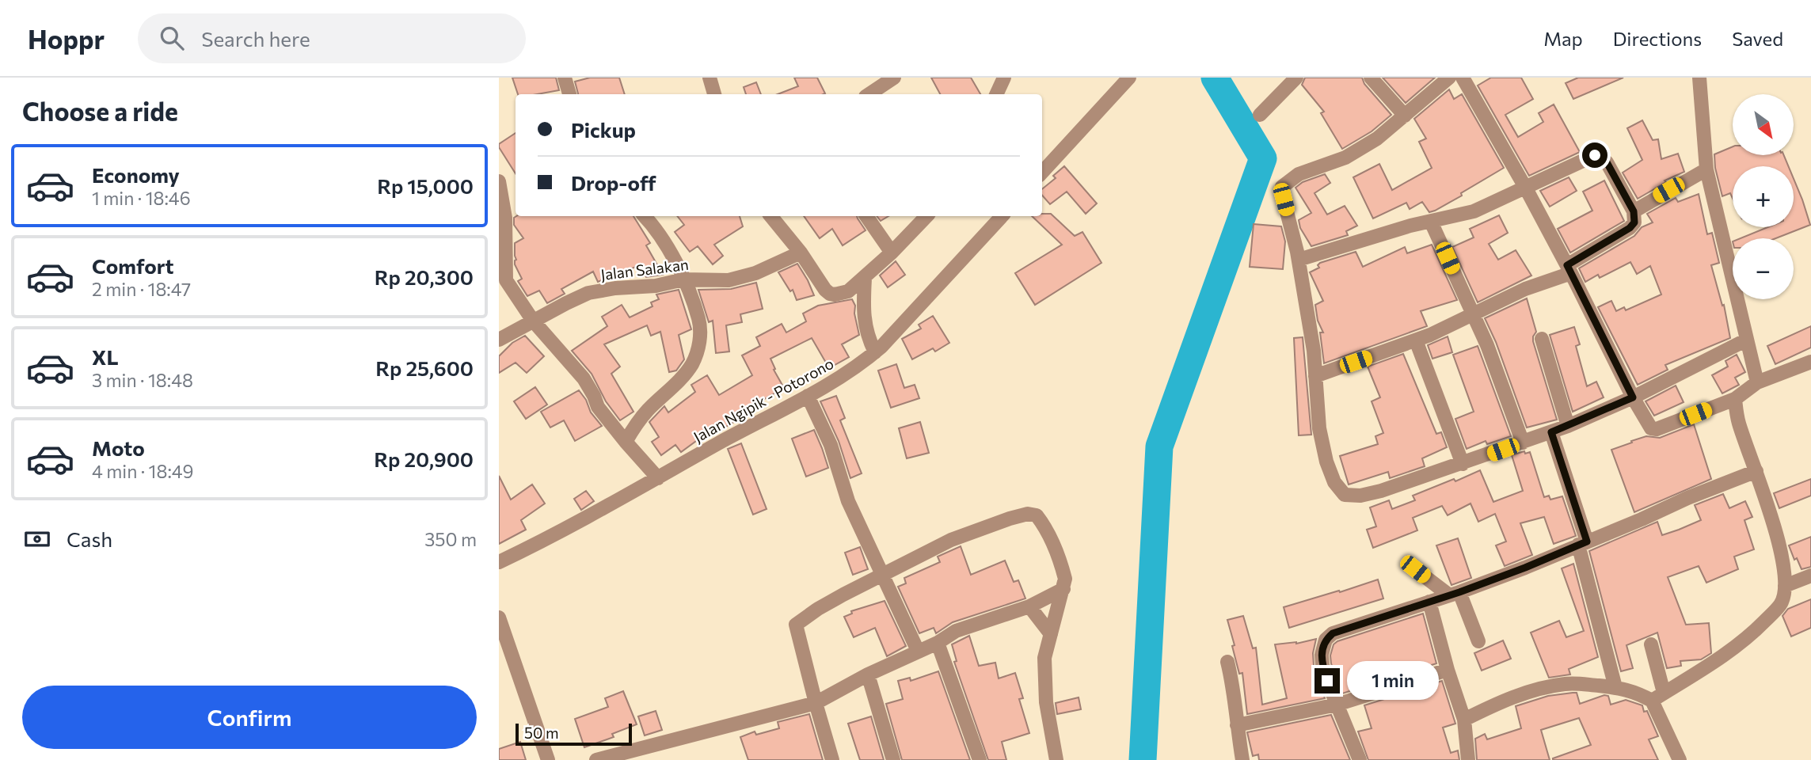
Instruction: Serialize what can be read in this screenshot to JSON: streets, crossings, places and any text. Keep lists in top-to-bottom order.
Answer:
{
  "streets": {
    "street": ["Jalan Salakan", "Jalan Ngipik - Potorono"]
  },
  "scale_bar": "50 m",
  "north": "bottom right",
  "page": {
    "header": "Hoppr",
    "search": "Search here",
    "nav": ["Map", "Directions", "Saved"],
    "heading": "Choose a ride",
    "map_buttons": ["+", "−"],
    "banner": ["Pickup", "Drop-off"],
    "list": [
      {
        "name": "Economy",
        "note": "1 min · 18:46",
        "value": "Rp 15,000"
      },
      {
        "name": "Comfort",
        "note": "2 min · 18:47",
        "value": "Rp 20,300"
      },
      {
        "name": "XL",
        "note": "3 min · 18:48",
        "value": "Rp 25,600"
      },
      {
        "name": "Moto",
        "note": "4 min · 18:49",
        "value": "Rp 20,900"
      }
    ],
    "pay": ["Cash", "350 m"],
    "bubble": "1 min",
    "buttons": "Confirm",
    "scale": "50 m"
  }
}
